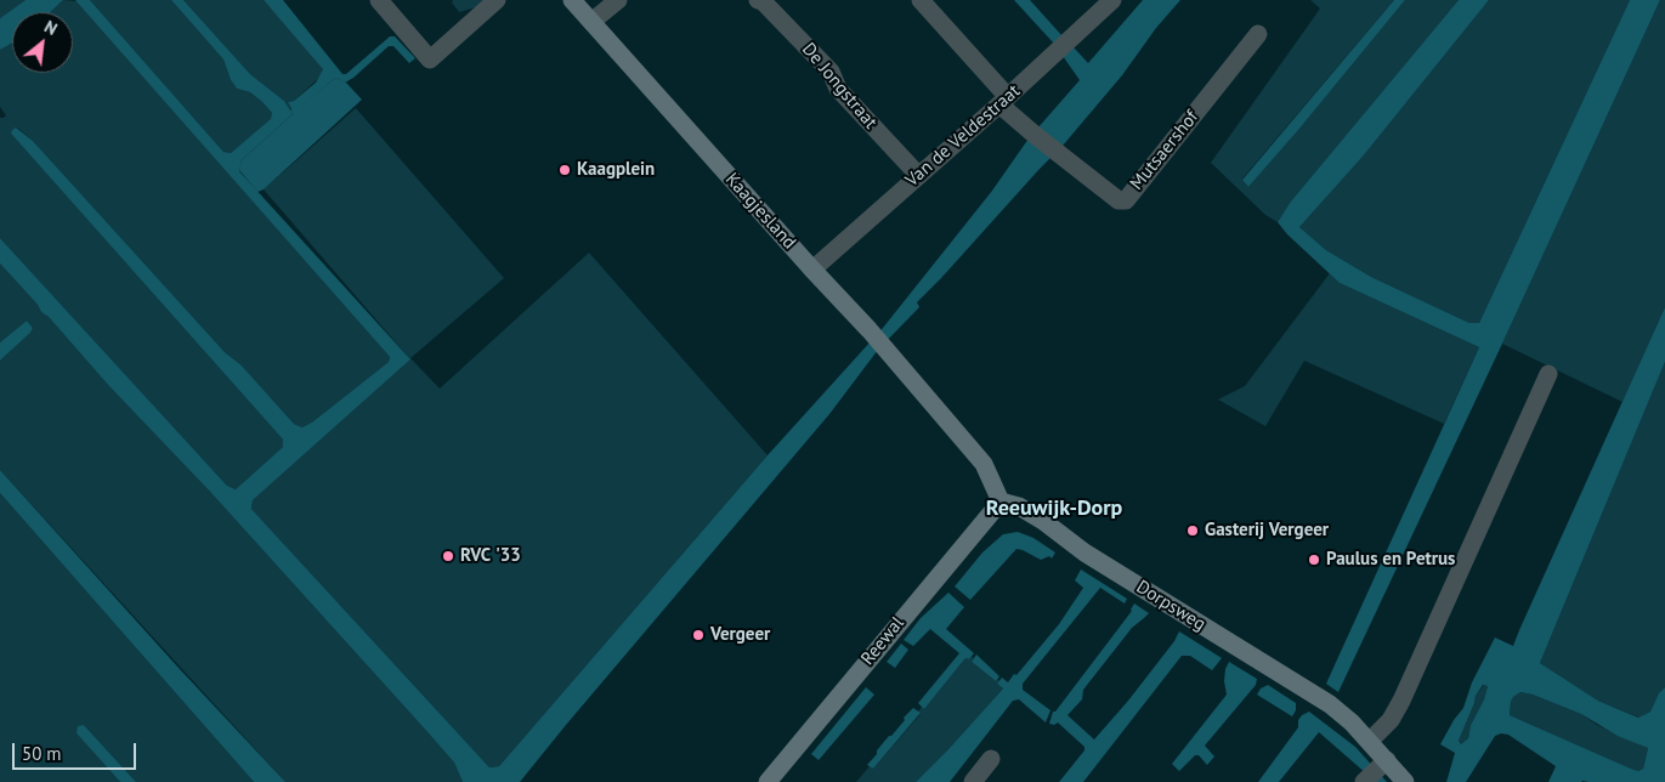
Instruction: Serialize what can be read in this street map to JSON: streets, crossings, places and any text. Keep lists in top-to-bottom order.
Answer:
{
  "streets": {
    "street": [
      "De Jongstraat",
      "Van de Veldestraat",
      "Mutsaershof",
      "Kaagjesland",
      "Dorpsweg",
      "Reewal"
    ]
  },
  "crossings": [
    ["De Jongstraat", "Van de Veldestraat"],
    ["Van de Veldestraat", "Mutsaershof"],
    ["Van de Veldestraat", "Kaagjesland"],
    ["Kaagjesland", "Dorpsweg"],
    ["Kaagjesland", "Reewal"],
    ["Dorpsweg", "Reewal"]
  ],
  "districts": ["Reeuwijk-Dorp"],
  "places": [
    "Kaagplein",
    "Gasterij Vergeer",
    "RVC '33",
    "Paulus en Petrus",
    "Vergeer"
  ],
  "scale_bar": "50 m",
  "north": "top right"
}
